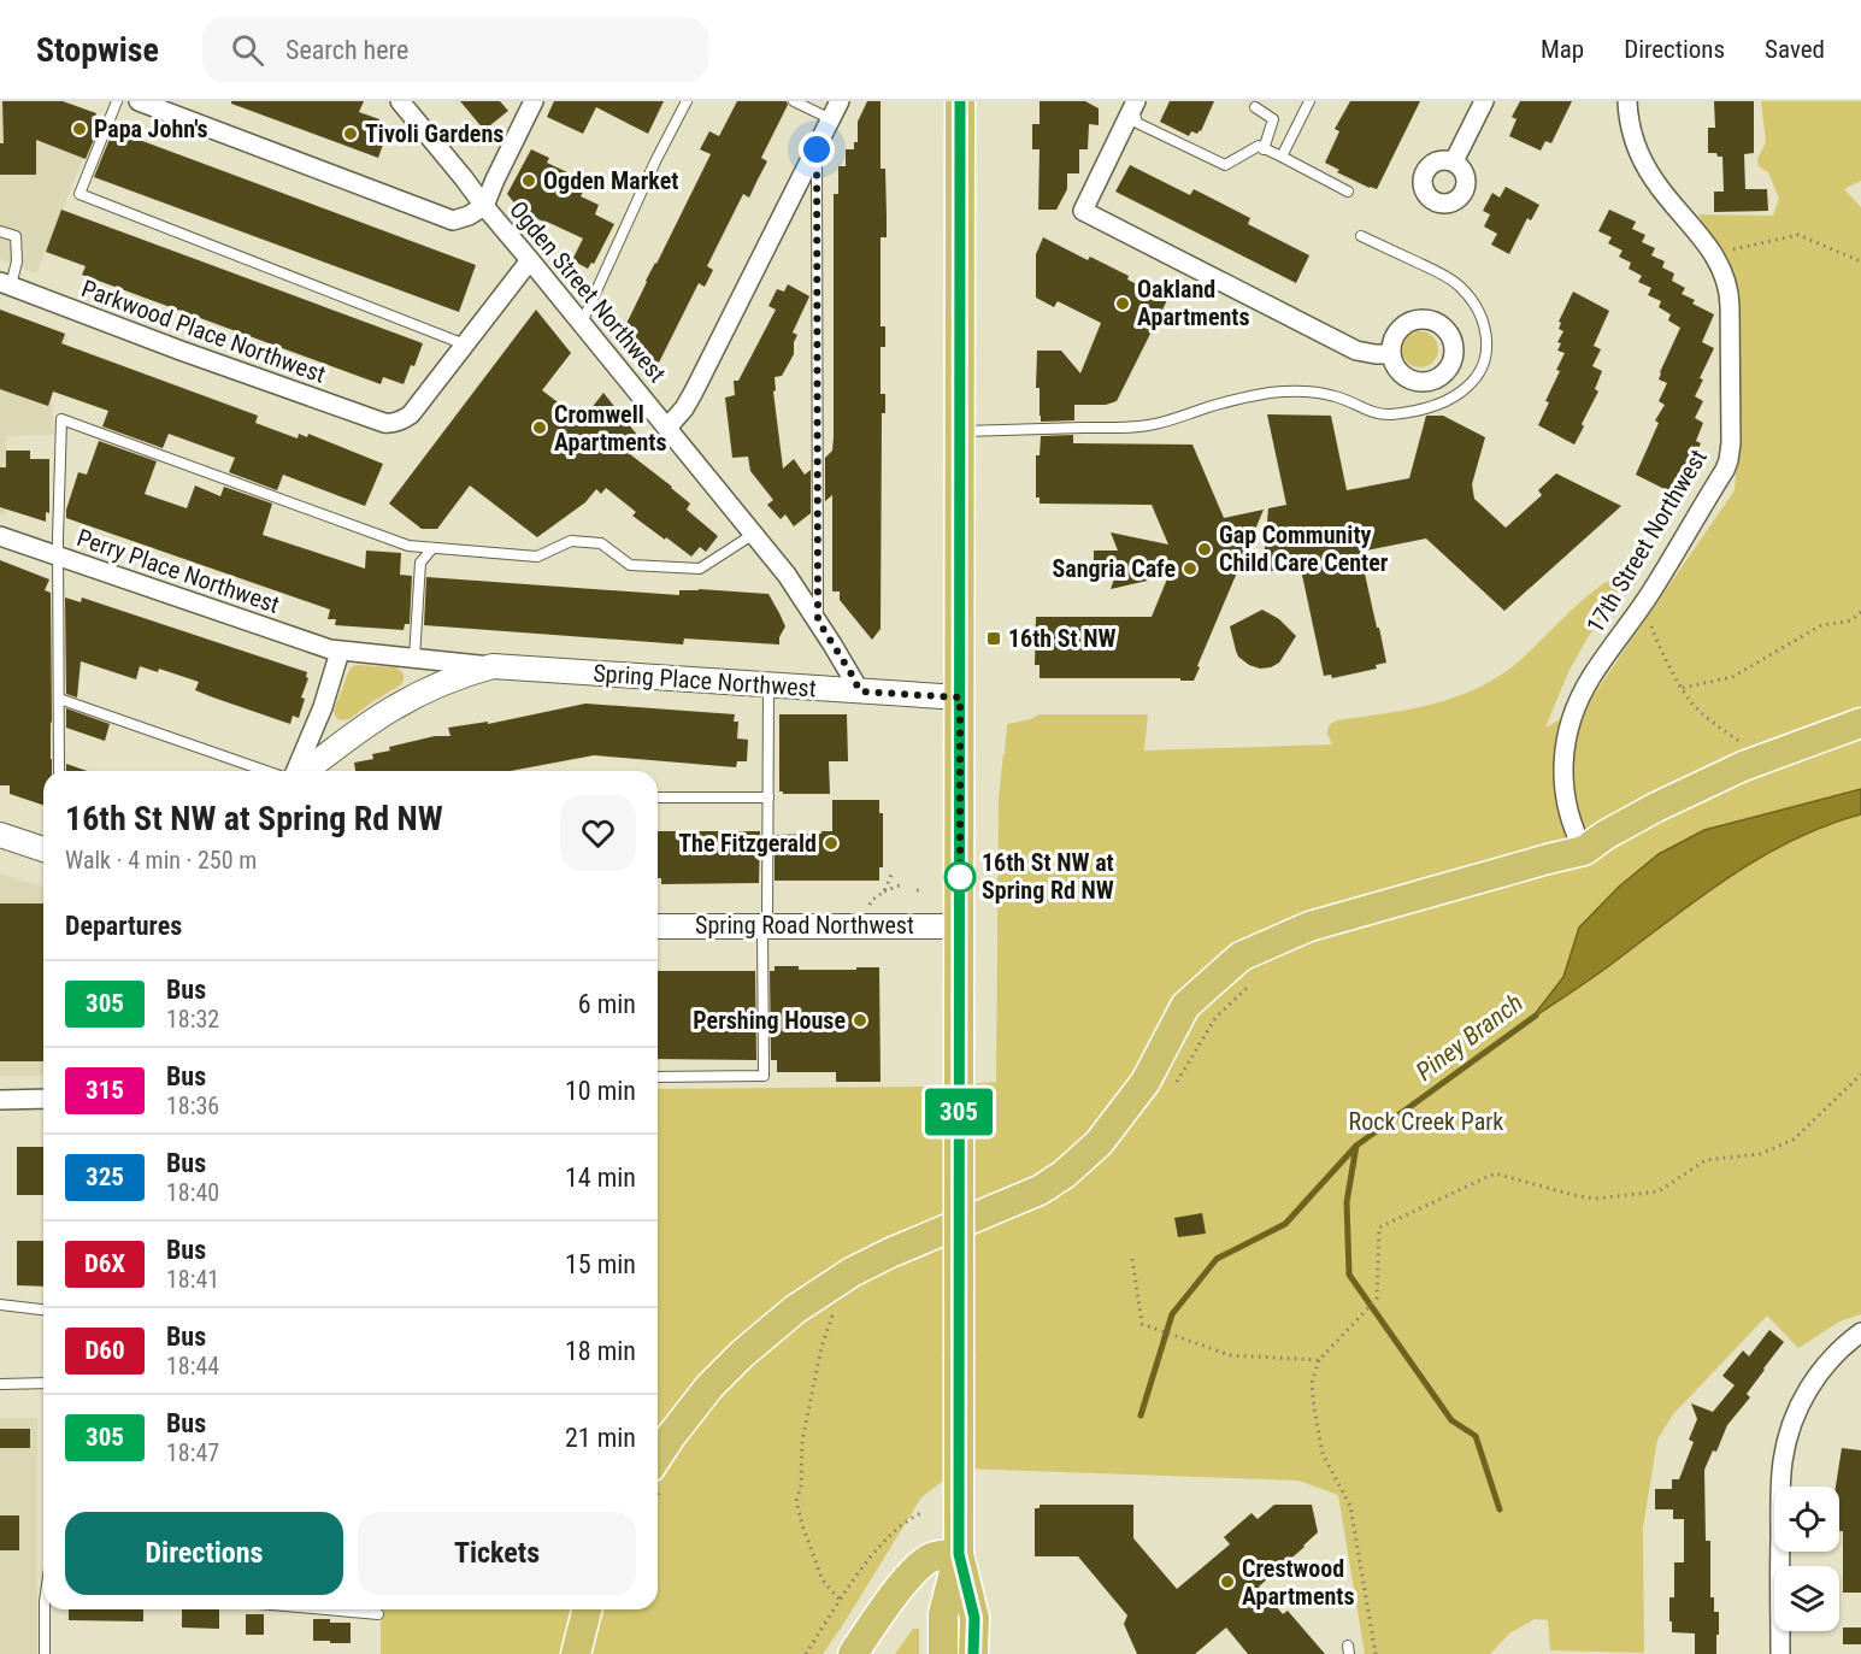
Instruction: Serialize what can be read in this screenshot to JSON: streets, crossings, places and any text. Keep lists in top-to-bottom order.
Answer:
{
  "streets": {
    "street": [
      "Ogden Street Northwest",
      "Parkwood Place Northwest",
      "17th Street Northwest",
      "Perry Place Northwest",
      "Spring Place Northwest",
      "Spring Road Northwest"
    ]
  },
  "crossings": [
    ["Ogden Street Northwest", "Spring Place Northwest"],
    ["Perry Place Northwest", "Spring Place Northwest"]
  ],
  "water": ["Piney Branch"],
  "parks": ["Rock Creek Park"],
  "places": {
    "other": [
      "Papa John's",
      "Tivoli Gardens",
      "Ogden Market",
      "Oakland Apartments",
      "Cromwell Apartments",
      "Gap Community Child Care Center",
      "Sangria Cafe",
      "The Fitzgerald",
      "16th St NW at Spring Rd NW",
      "Pershing House",
      "Crestwood Apartments"
    ],
    "transit": ["16th St NW"]
  },
  "lines": ["bus line 305"],
  "page": {
    "header": "Stopwise",
    "search": "Search here",
    "nav": ["Map", "Directions", "Saved"],
    "on_map": "305",
    "heading": [
      ["16th St NW at Spring Rd NW", "Walk · 4 min · 250 m"],
      "Departures"
    ],
    "list": [
      {
        "mark": "305",
        "name": "Bus",
        "note": "18:32",
        "value": "6 min"
      },
      {
        "mark": "315",
        "name": "Bus",
        "note": "18:36",
        "value": "10 min"
      },
      {
        "mark": "325",
        "name": "Bus",
        "note": "18:40",
        "value": "14 min"
      },
      {
        "mark": "D6X",
        "name": "Bus",
        "note": "18:41",
        "value": "15 min"
      },
      {
        "mark": "D60",
        "name": "Bus",
        "note": "18:44",
        "value": "18 min"
      },
      {
        "mark": "305",
        "name": "Bus",
        "note": "18:47",
        "value": "21 min"
      }
    ],
    "buttons": ["Directions", "Tickets"]
  }
}
